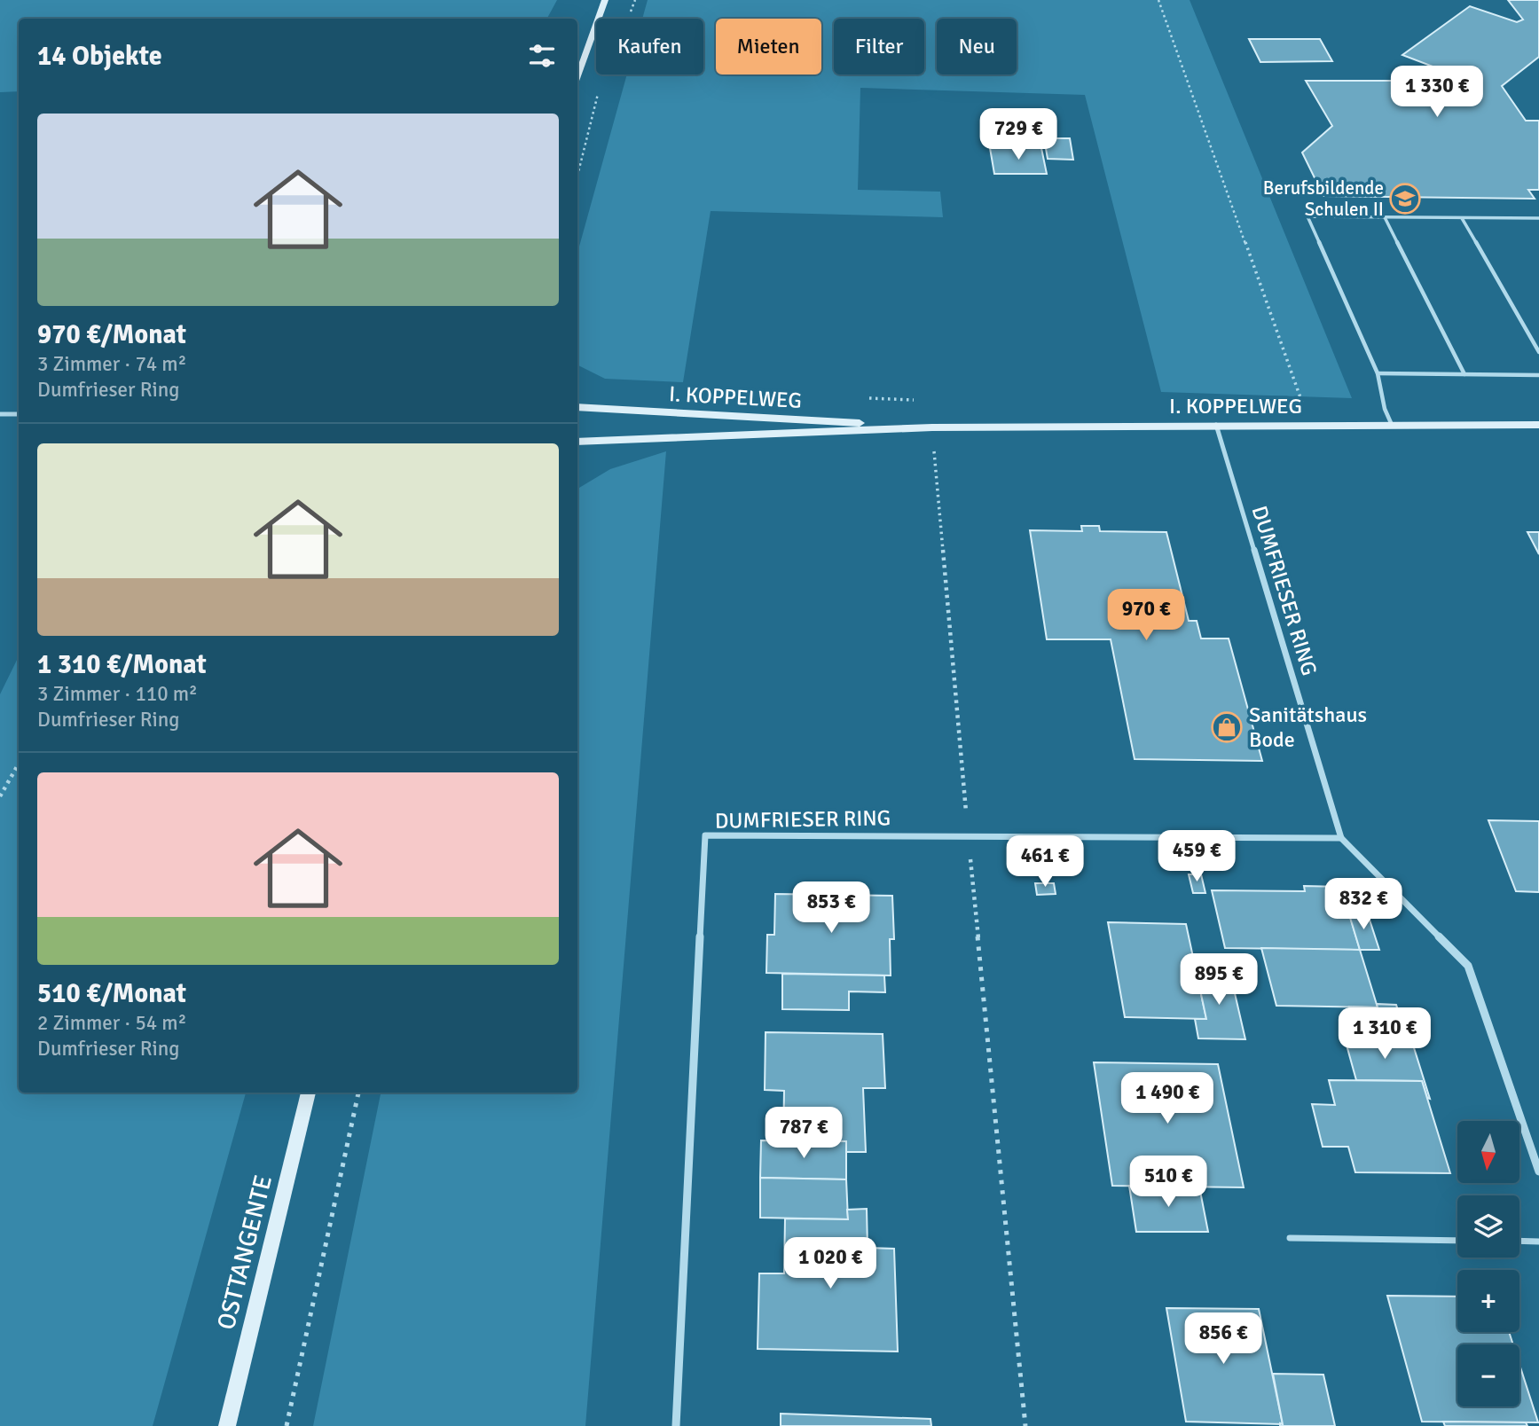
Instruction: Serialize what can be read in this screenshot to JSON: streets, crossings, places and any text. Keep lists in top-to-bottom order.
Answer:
{
  "streets": {
    "street": ["I. KOPPELWEG", "DUMFRIESER RING", "OSTTANGENTE"]
  },
  "crossings": [
    ["I. KOPPELWEG", "DUMFRIESER RING"]
  ],
  "places": {
    "school or university": ["Berufsbildende Schulen II"],
    "shop": ["Sanitätshaus Bode"]
  },
  "north": "bottom",
  "page": {
    "chip": [
      "Kaufen",
      "Mieten",
      "Filter",
      "Neu"
    ],
    "heading": "14 Objekte",
    "price": [
      "1 330 €",
      "729 €",
      "970 €",
      "459 €",
      "461 €",
      "832 €",
      "853 €",
      "895 €",
      "1 310 €",
      "1 490 €",
      "787 €",
      "510 €",
      "1 020 €",
      "856 €"
    ],
    "list": [
      {
        "name": "970 €/Monat",
        "note": "3 Zimmer · 74 m² · Dumfrieser Ring"
      },
      {
        "name": "1 310 €/Monat",
        "note": "3 Zimmer · 110 m² · Dumfrieser Ring"
      },
      {
        "name": "510 €/Monat",
        "note": "2 Zimmer · 54 m² · Dumfrieser Ring"
      }
    ],
    "map_buttons": ["+", "−"]
  }
}
